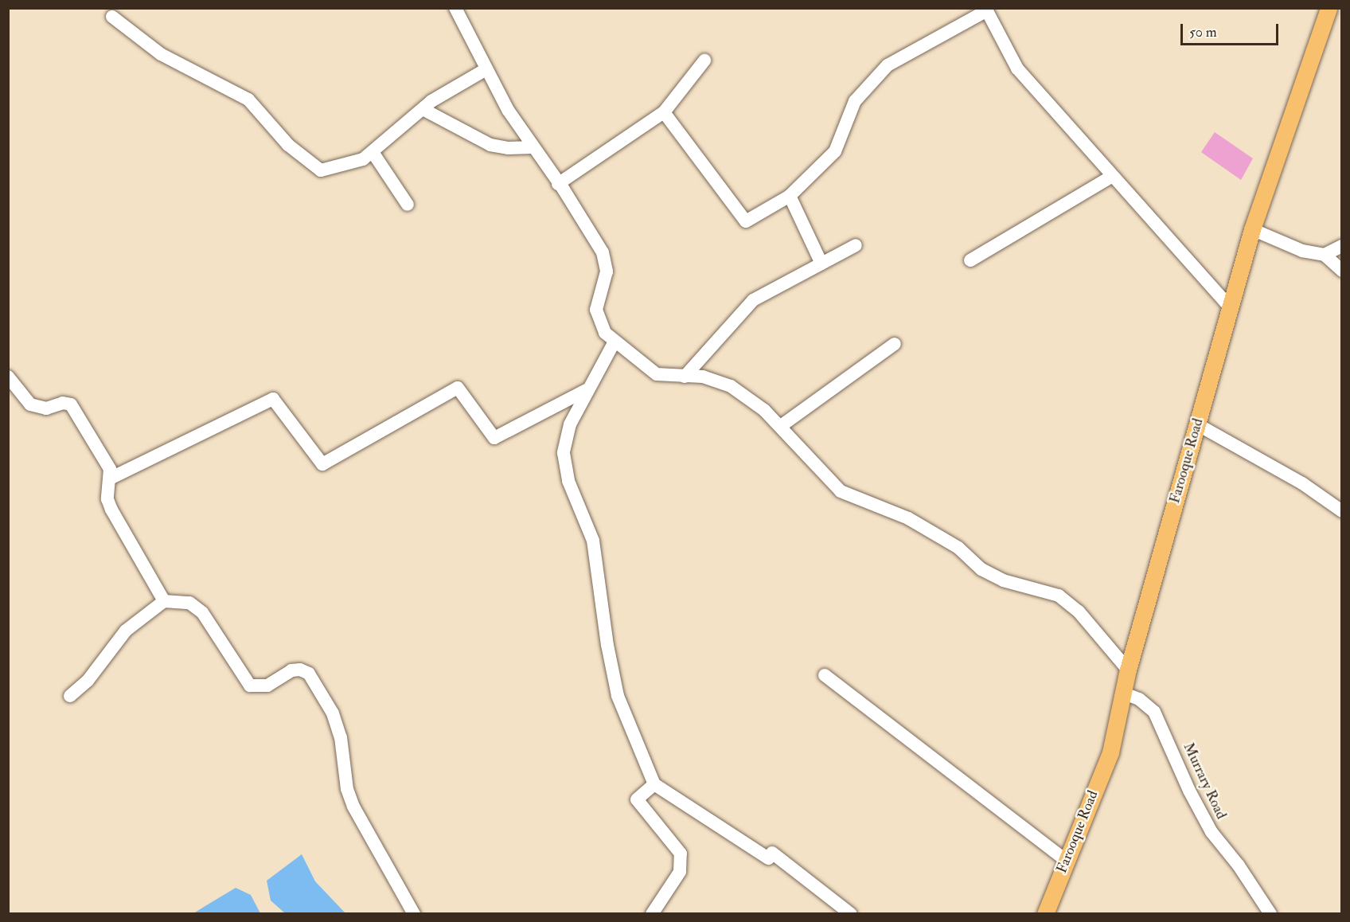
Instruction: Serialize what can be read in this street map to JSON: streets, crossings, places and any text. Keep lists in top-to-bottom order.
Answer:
{
  "streets": {
    "main road": ["Farooque Road"],
    "street": ["Murrary Road"]
  },
  "crossings": [
    ["Farooque Road", "Murrary Road"]
  ],
  "scale_bar": "50 m"
}
